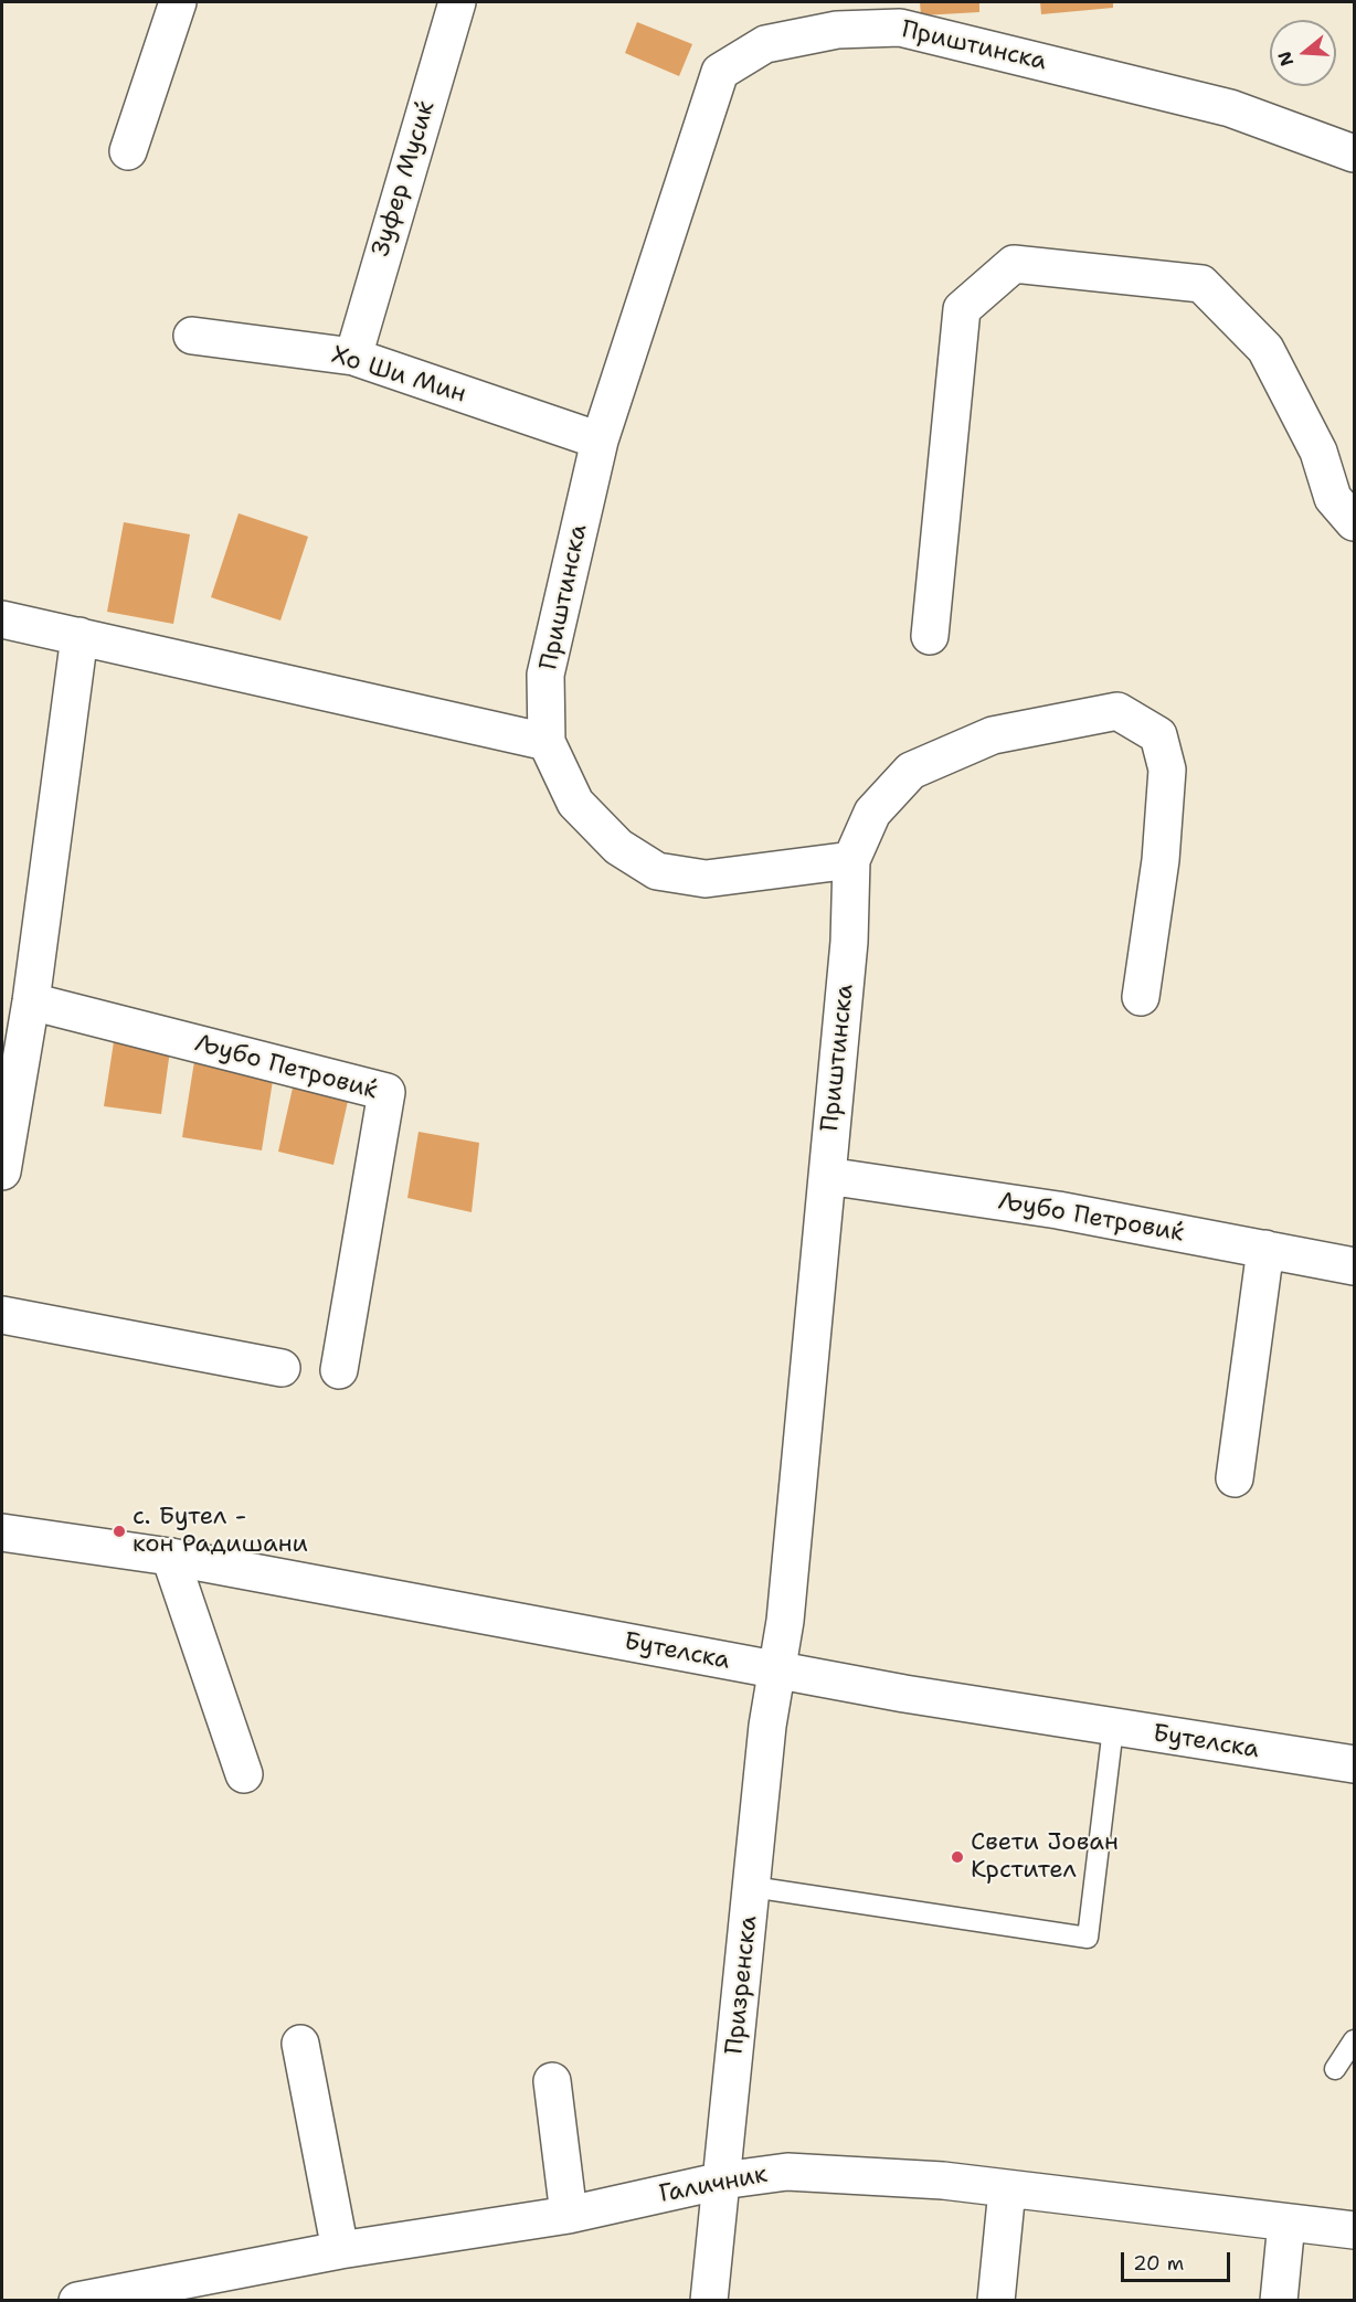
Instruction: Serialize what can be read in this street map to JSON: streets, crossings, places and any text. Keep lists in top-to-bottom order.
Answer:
{
  "streets": {
    "street": [
      "Приштинска",
      "Зуфер Мусиќ",
      "Хо Ши Мин",
      "Љубо Петровиќ",
      "Бутелска",
      "Призренска",
      "Галичник"
    ]
  },
  "crossings": [
    ["Приштинска", "Хо Ши Мин"],
    ["Приштинска", "Љубо Петровиќ"],
    ["Приштинска", "Бутелска"],
    ["Приштинска", "Призренска"],
    ["Зуфер Мусиќ", "Хо Ши Мин"],
    ["Бутелска", "Призренска"],
    ["Призренска", "Галичник"]
  ],
  "places": ["с. Бутел - кон Радишани", "Свети Јован Крстител"],
  "scale_bar": "20 m",
  "north": "left"
}
